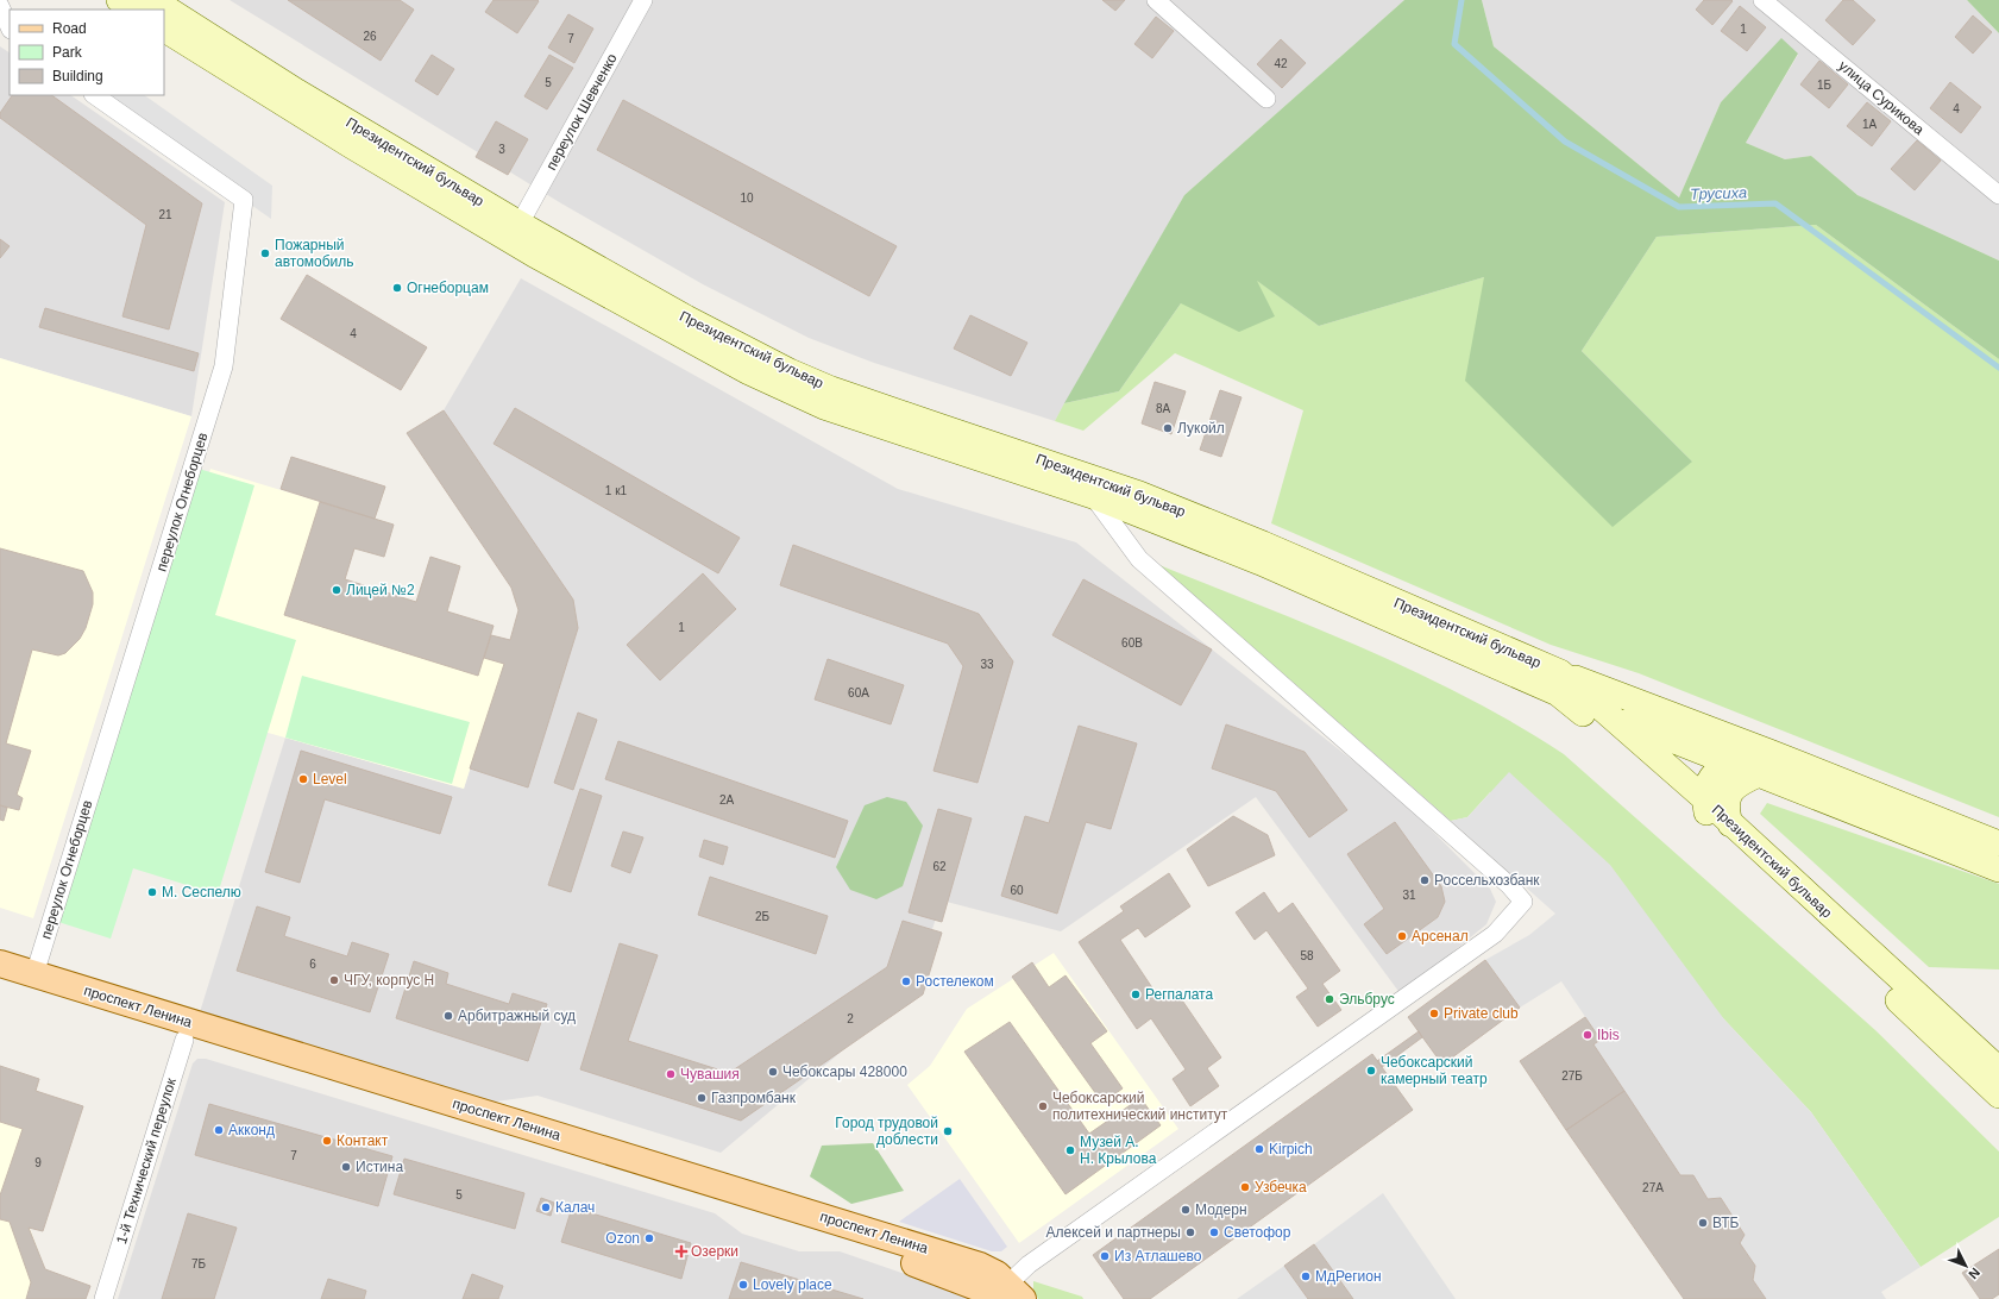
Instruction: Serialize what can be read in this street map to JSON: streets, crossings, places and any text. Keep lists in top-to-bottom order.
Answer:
{
  "streets": {
    "main road": ["Президентский бульвар", "проспект Ленина"],
    "street": [
      "улица Сурикова",
      "переулок Шевченко",
      "переулок Огнеборцев",
      "1-й Технический переулок"
    ]
  },
  "crossings": [
    ["переулок Шевченко", "Президентский бульвар"],
    ["переулок Огнеборцев", "проспект Ленина"],
    ["проспект Ленина", "1-й Технический переулок"]
  ],
  "water": ["Трусиха"],
  "places": {
    "other": [
      "Пожарный автомобиль",
      "Огнеборцам",
      "Лукойл",
      "Лицей №2",
      "Level",
      "Россельхозбанк",
      "М. Сеспелю",
      "Арсенал",
      "ЧГУ, корпус Н",
      "Ростелеком",
      "Регпалата",
      "Эльбрус",
      "Private club",
      "Арбитражный суд",
      "Ibis",
      "Чебоксарский камерный театр",
      "Чебоксары 428000",
      "Чувашия",
      "Газпромбанк",
      "Чебоксарский политехнический институт",
      "Акконд",
      "Город трудовой доблести",
      "Контакт",
      "Kirpich",
      "Музей А. Н. Крылова",
      "Истина",
      "Узбечка",
      "Калач",
      "Модерн",
      "ВТБ",
      "Алексей и партнеры",
      "Светофор",
      "Ozon",
      "Из Атлашево",
      "МдРегион",
      "Lovely place"
    ],
    "health": ["Озерки"]
  },
  "house_numbers": [
    "1",
    "26",
    "7",
    "42",
    "5",
    "1Б",
    "4",
    "1А",
    "3",
    "10",
    "21",
    "4",
    "8А",
    "1 к1",
    "1",
    "60В",
    "33",
    "60А",
    "2А",
    "62",
    "60",
    "31",
    "2Б",
    "58",
    "6",
    "2",
    "27Б",
    "7",
    "9",
    "27А",
    "5",
    "7Б"
  ],
  "legend": ["Road", "Park", "Building"],
  "north": "bottom right"
}
